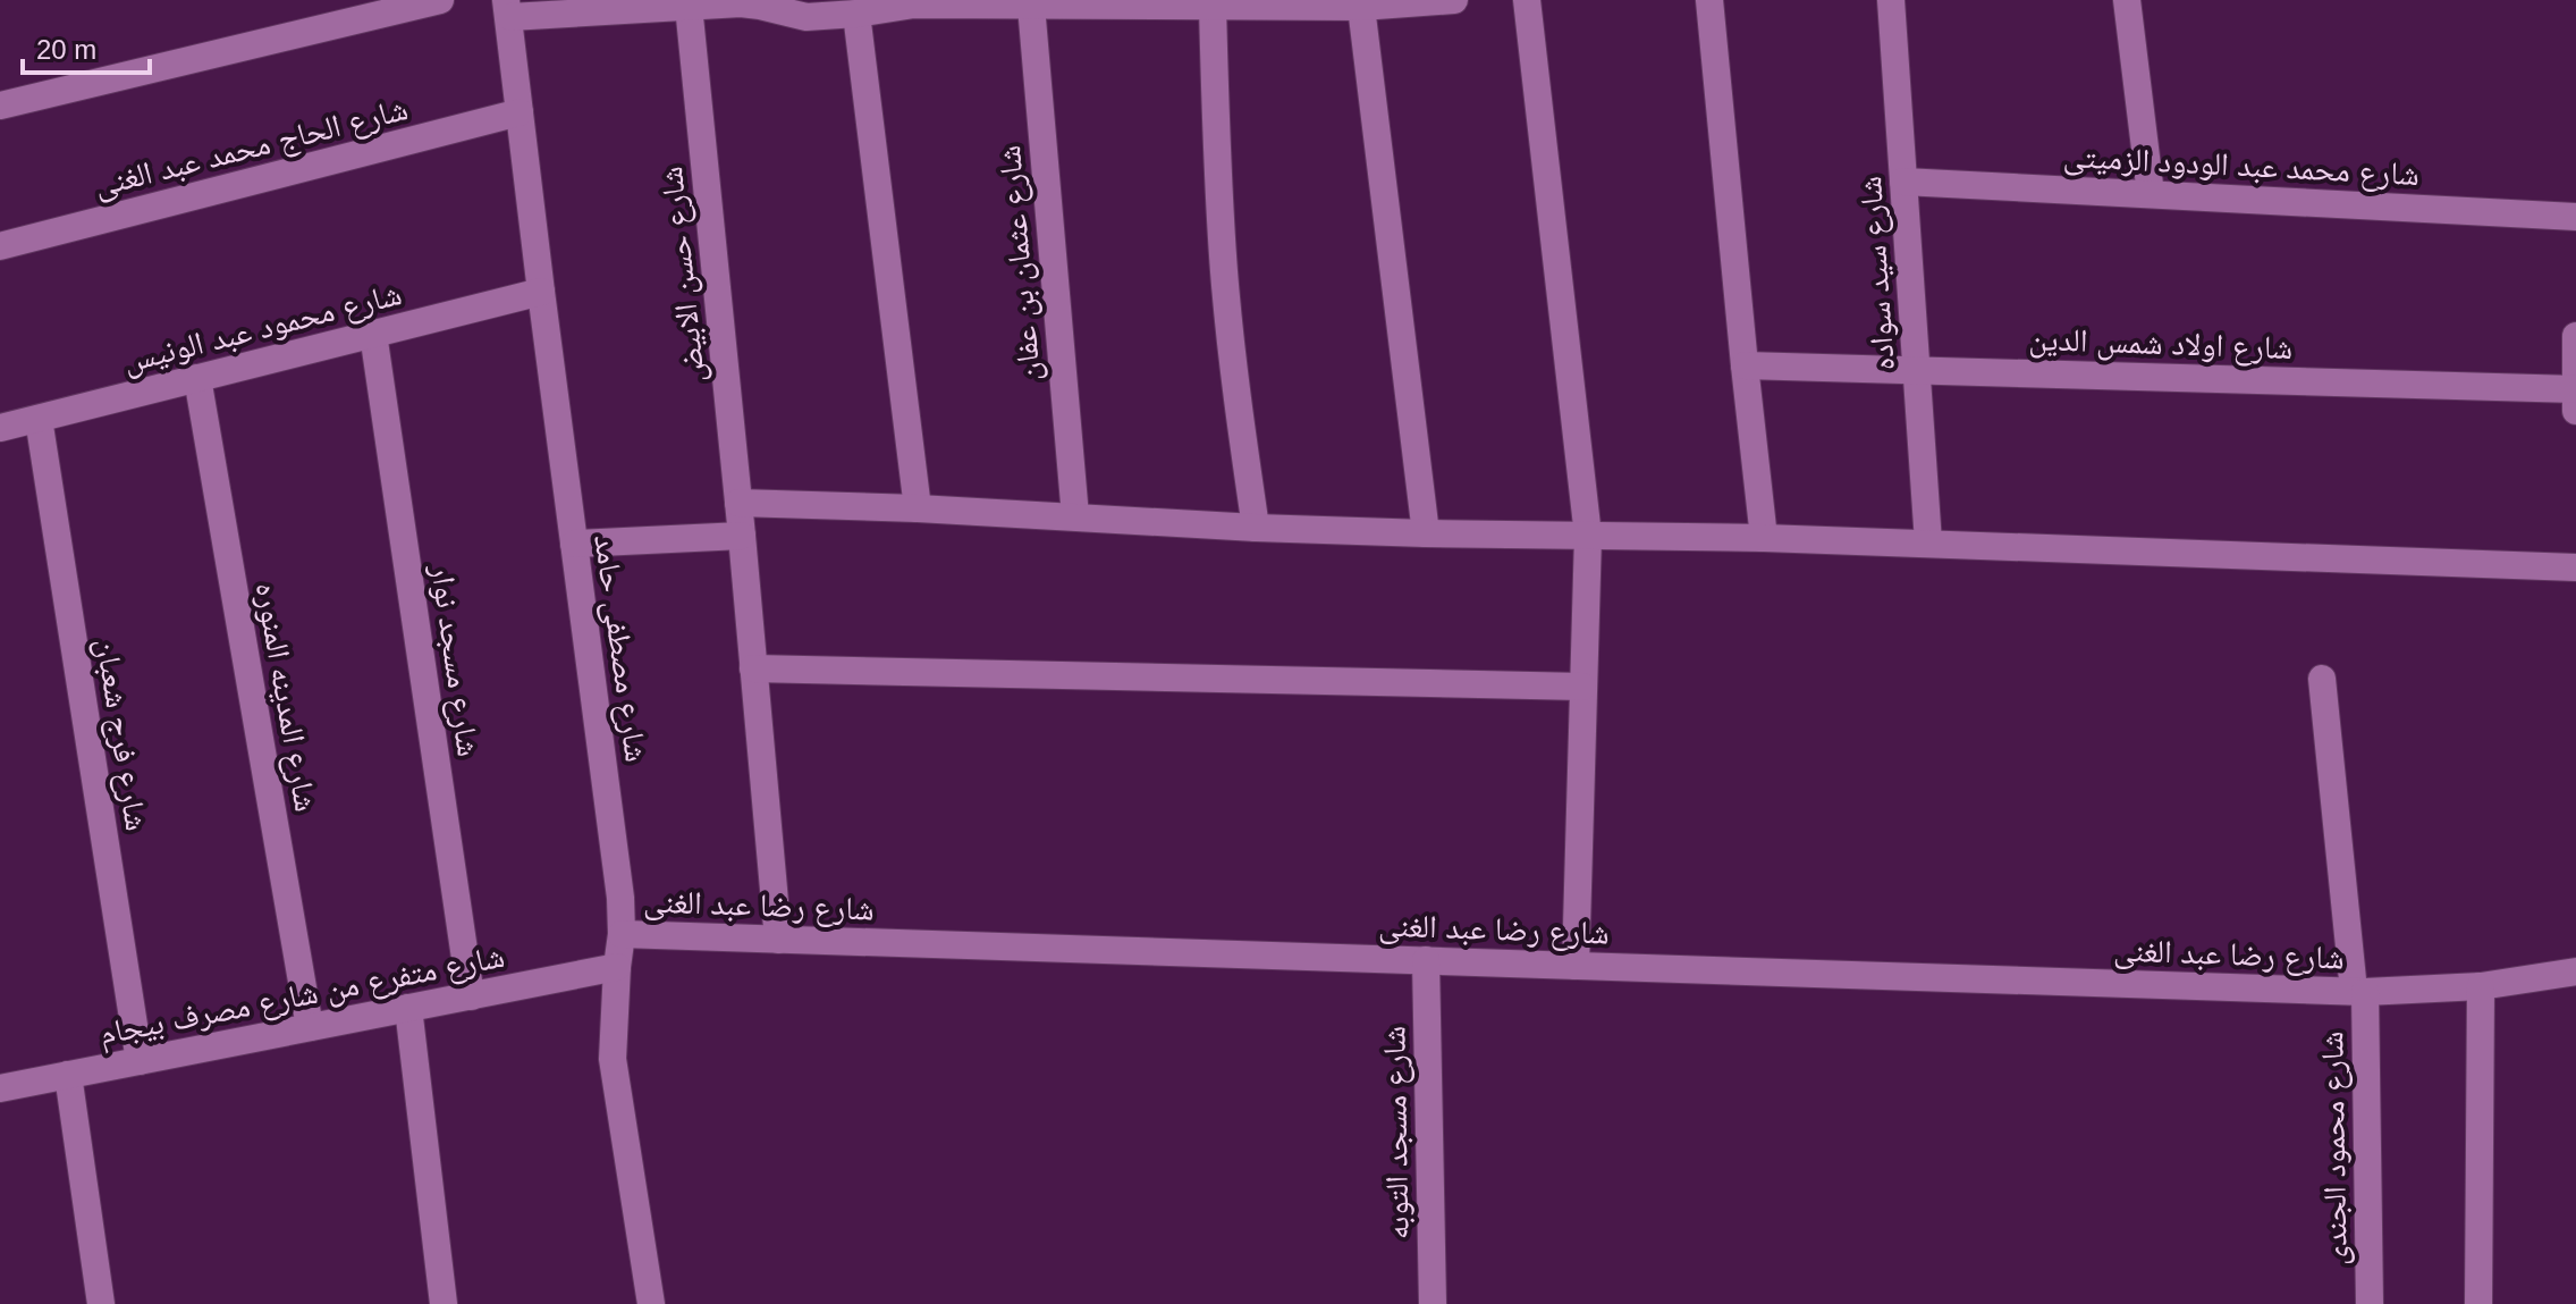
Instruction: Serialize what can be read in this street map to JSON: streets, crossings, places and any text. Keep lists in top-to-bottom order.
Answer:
{
  "streets": {
    "street": [
      "شارع الحاج محمد عبد الغنى",
      "شارع محمد عبد الودود الزميتى",
      "شارع عثمان بن عفان",
      "شارع سيد سواده",
      "شارع حسن الابيض",
      "شارع محمود عبد الونيس",
      "شارع اولاد شمس الدين",
      "شارع مصطفى حامد",
      "شارع مسجد نوار",
      "شارع المدينه المنوره",
      "شارع فرج شعبان",
      "شارع رضا عبد الغنى",
      "شارع متفرع من شارع مصرف بيجام",
      "شارع مسجد التوبه",
      "شارع محمود الجندى"
    ]
  },
  "crossings": [
    ["شارع الحاج محمد عبد الغنى", "شارع مصطفى حامد"],
    ["شارع محمد عبد الودود الزميتى", "شارع سيد سواده"],
    ["شارع سيد سواده", "شارع اولاد شمس الدين"],
    ["شارع حسن الابيض", "شارع رضا عبد الغنى"],
    ["شارع محمود عبد الونيس", "شارع مصطفى حامد"],
    ["شارع محمود عبد الونيس", "شارع مسجد نوار"],
    ["شارع محمود عبد الونيس", "شارع المدينه المنوره"],
    ["شارع محمود عبد الونيس", "شارع فرج شعبان"],
    ["شارع مصطفى حامد", "شارع رضا عبد الغنى"],
    ["شارع مصطفى حامد", "شارع متفرع من شارع مصرف بيجام"],
    ["شارع مسجد نوار", "شارع متفرع من شارع مصرف بيجام"],
    ["شارع المدينه المنوره", "شارع متفرع من شارع مصرف بيجام"],
    ["شارع فرج شعبان", "شارع متفرع من شارع مصرف بيجام"],
    ["شارع رضا عبد الغنى", "شارع مسجد التوبه"],
    ["شارع رضا عبد الغنى", "شارع محمود الجندى"]
  ],
  "scale_bar": "20 m"
}
